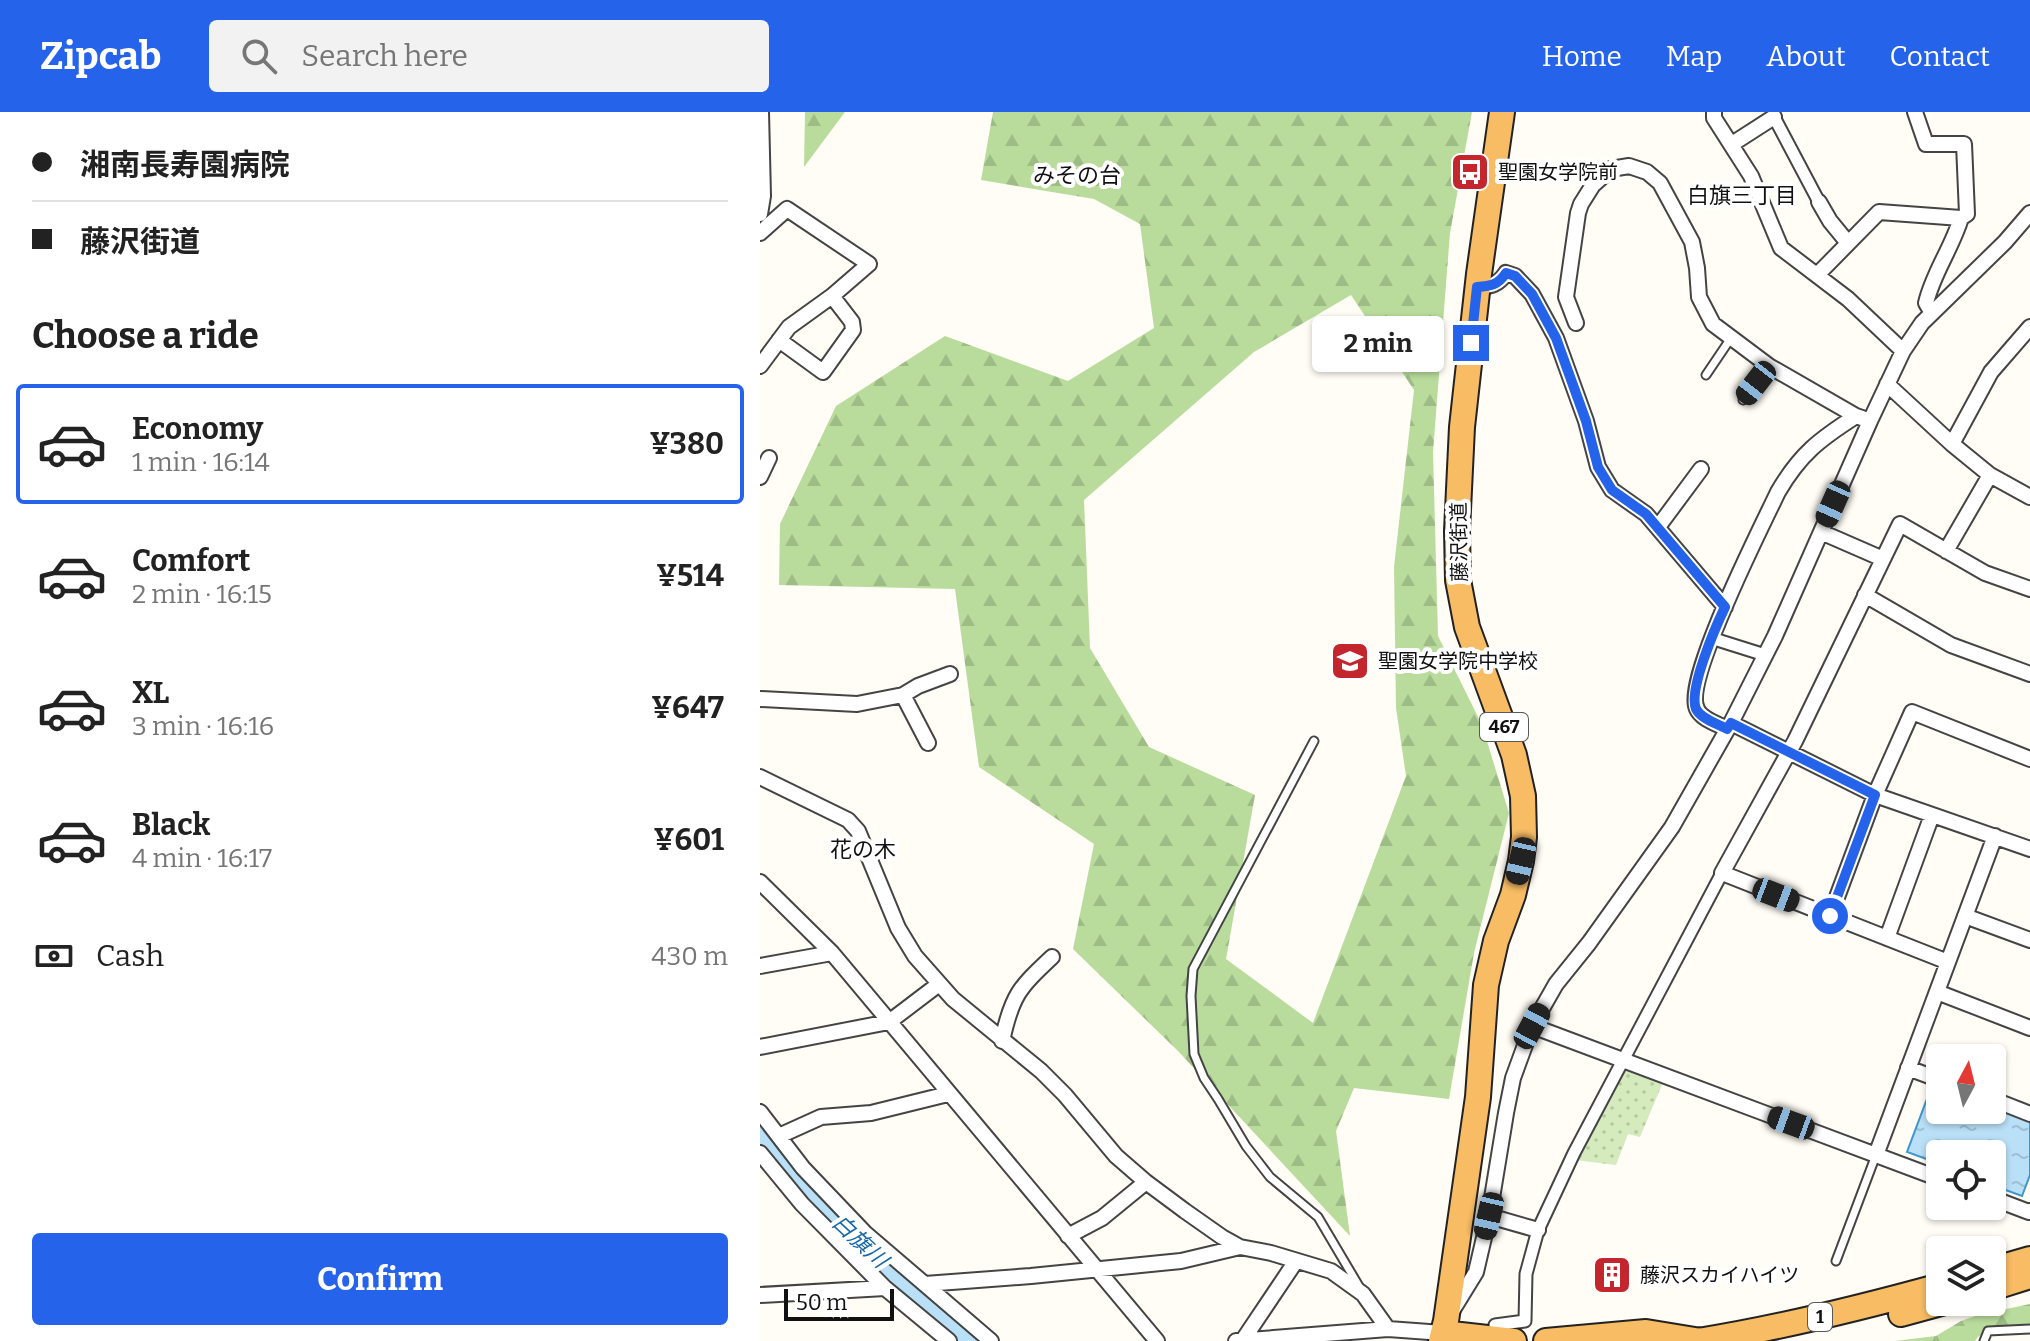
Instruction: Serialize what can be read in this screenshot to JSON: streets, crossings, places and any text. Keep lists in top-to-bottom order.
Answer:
{
  "streets": {
    "highway": ["藤沢街道", "467", "1"]
  },
  "districts": ["みその台", "白旗三丁目", "花の木"],
  "water": ["白旗川"],
  "places": {
    "bus stop": ["聖園女学院前"],
    "school or university": ["聖園女学院中学校"],
    "building": ["藤沢スカイハイツ"]
  },
  "scale_bar": "50 m",
  "north": "top",
  "page": {
    "header": "Zipcab",
    "search": "Search here",
    "nav": [
      "Home",
      "Map",
      "About",
      "Contact"
    ],
    "banner": ["湘南長寿園病院", "藤沢街道"],
    "heading": "Choose a ride",
    "bubble": "2 min",
    "list": [
      {
        "name": "Economy",
        "note": "1 min · 16:14",
        "value": "¥380"
      },
      {
        "name": "Comfort",
        "note": "2 min · 16:15",
        "value": "¥514"
      },
      {
        "name": "XL",
        "note": "3 min · 16:16",
        "value": "¥647"
      },
      {
        "name": "Black",
        "note": "4 min · 16:17",
        "value": "¥601"
      }
    ],
    "pay": ["Cash", "430 m"],
    "buttons": "Confirm",
    "scale": "50 m"
  }
}
